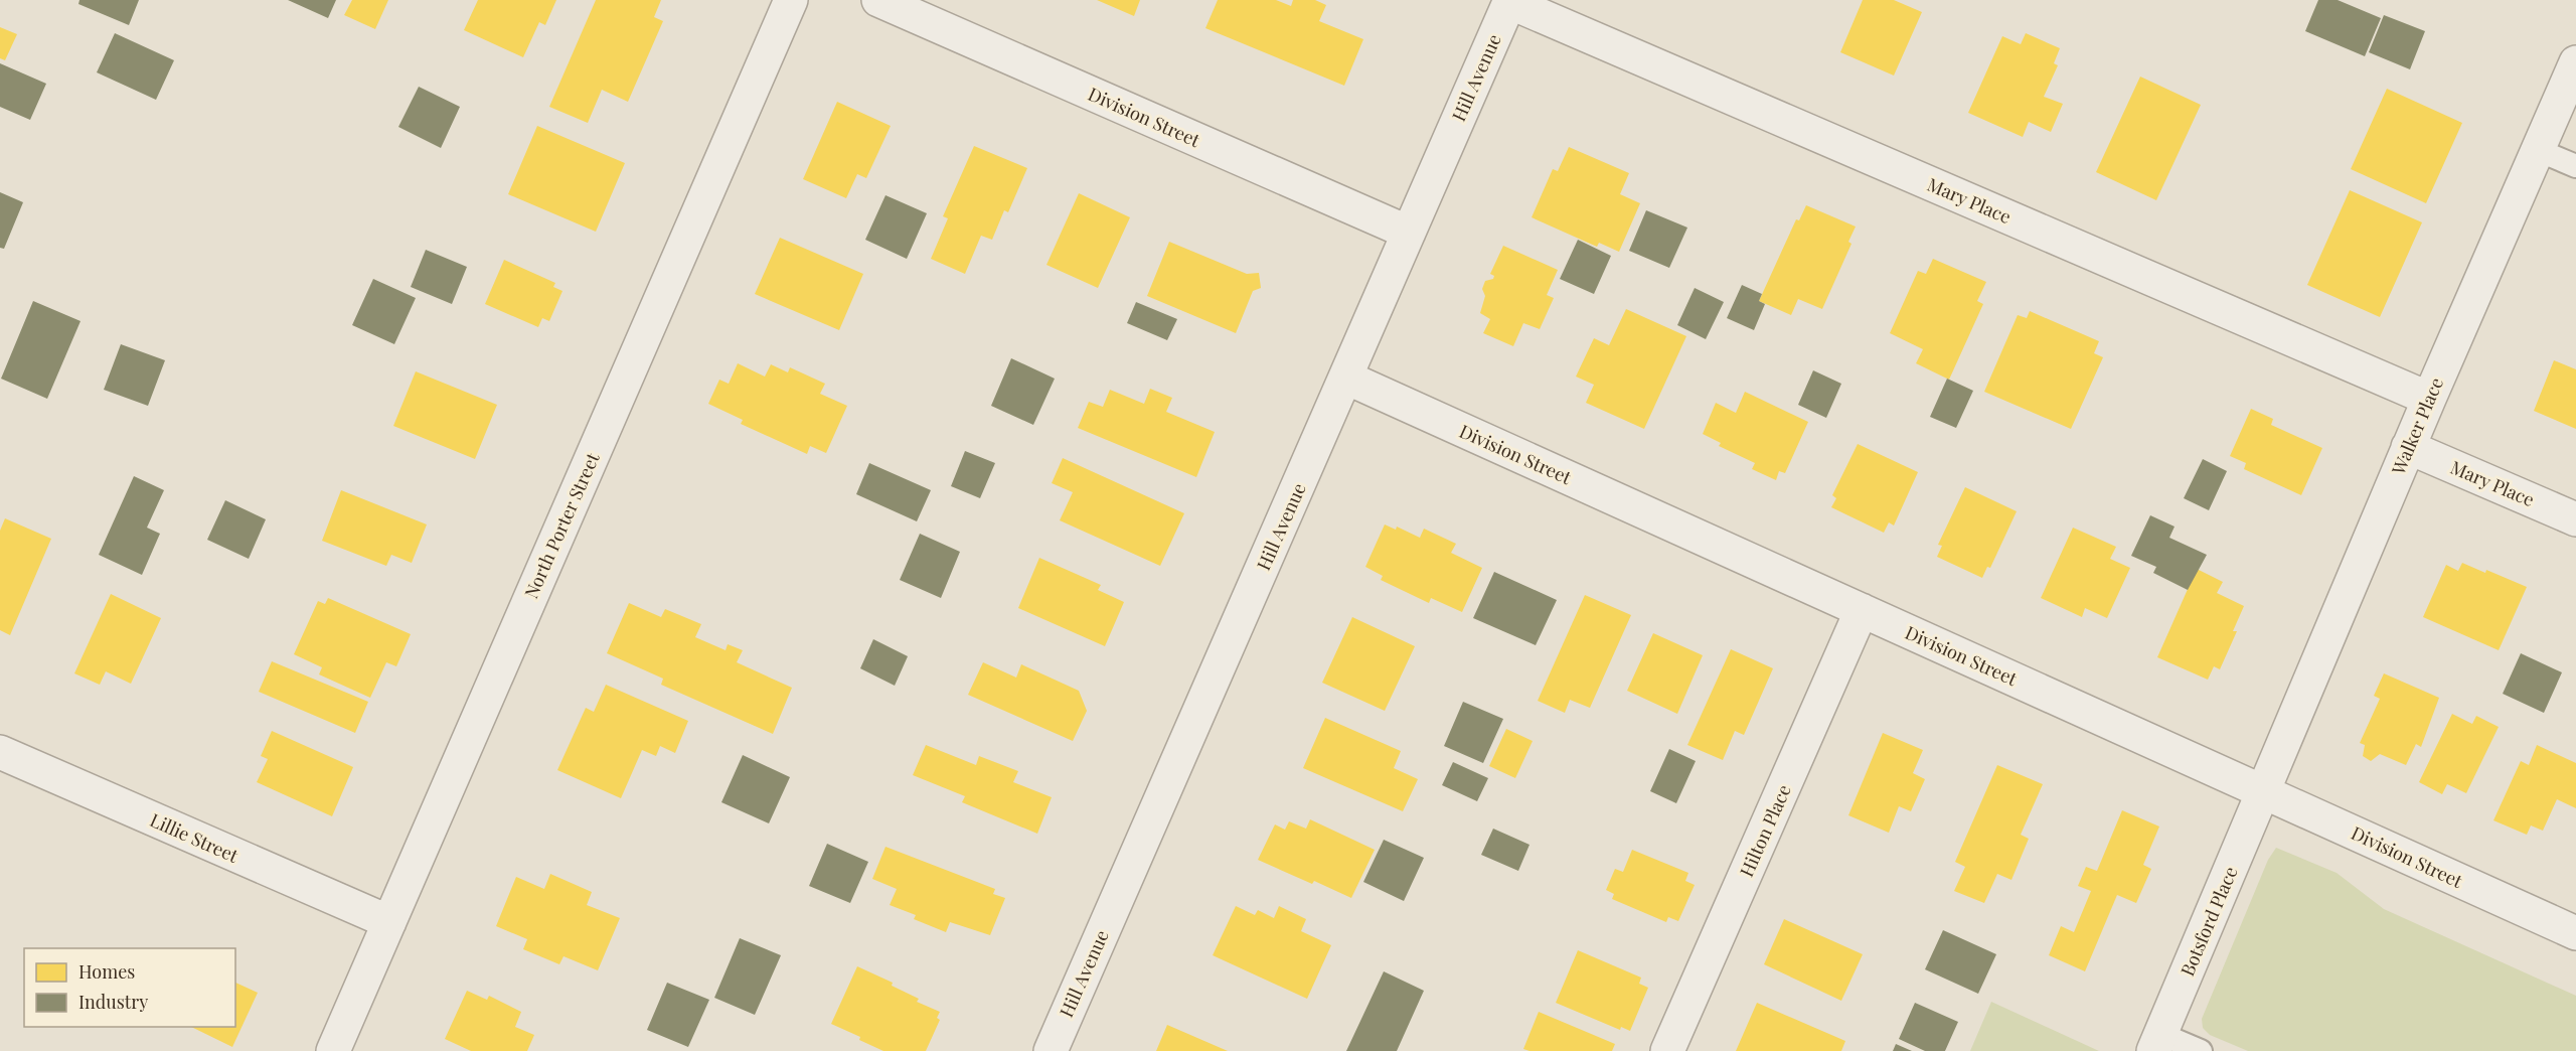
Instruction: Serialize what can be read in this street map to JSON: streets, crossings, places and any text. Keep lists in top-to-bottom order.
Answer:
{
  "streets": {
    "street": [
      "Hill Avenue",
      "Division Street",
      "Mary Place",
      "Walker Place",
      "North Porter Street",
      "Hilton Place",
      "Lillie Street",
      "Botsford Place"
    ]
  },
  "crossings": [
    ["Hill Avenue", "Division Street"],
    ["Hill Avenue", "Mary Place"],
    ["Division Street", "Walker Place"],
    ["Division Street", "Hilton Place"],
    ["Division Street", "Botsford Place"],
    ["Mary Place", "Walker Place"],
    ["Walker Place", "Botsford Place"],
    ["North Porter Street", "Lillie Street"]
  ],
  "legend": ["Homes", "Industry"]
}
